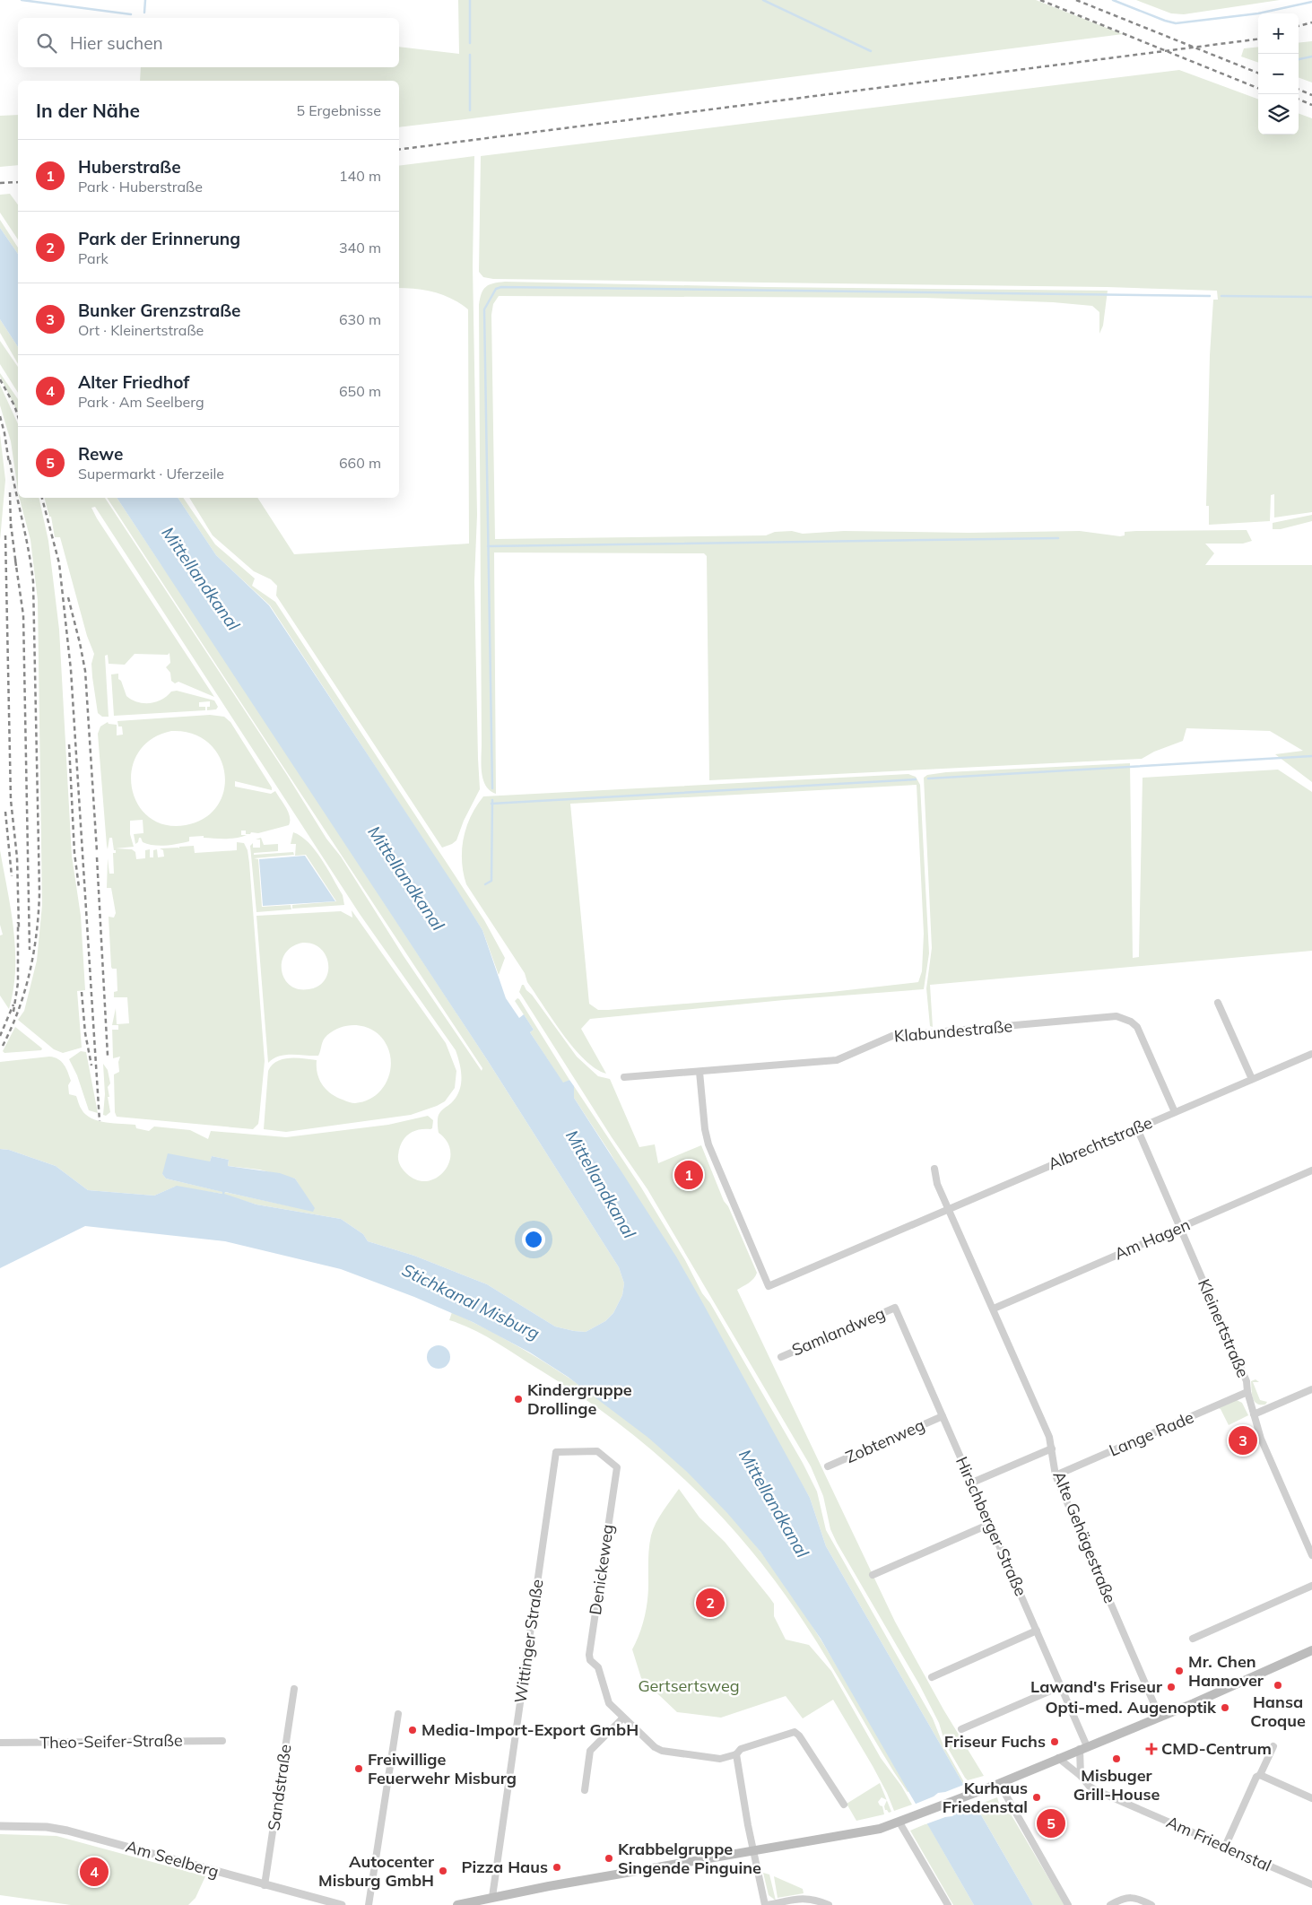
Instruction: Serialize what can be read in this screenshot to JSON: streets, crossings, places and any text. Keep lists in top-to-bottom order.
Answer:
{
  "streets": {
    "street": [
      "Klabundestraße",
      "Albrechtstraße",
      "Am Hagen",
      "Kleinertstraße",
      "Samlandweg",
      "Lange Rade",
      "Zobtenweg",
      "Hirschberger Straße",
      "Alte Gehägestraße",
      "Denickeweg",
      "Wittinger Straße",
      "Theo-Seifer-Straße",
      "Sandstraße",
      "Am Friedenstal",
      "Am Seelberg"
    ]
  },
  "crossings": [
    ["Klabundestraße", "Albrechtstraße"],
    ["Albrechtstraße", "Kleinertstraße"],
    ["Albrechtstraße", "Alte Gehägestraße"],
    ["Am Hagen", "Kleinertstraße"],
    ["Am Hagen", "Alte Gehägestraße"],
    ["Kleinertstraße", "Lange Rade"],
    ["Samlandweg", "Hirschberger Straße"],
    ["Lange Rade", "Alte Gehägestraße"],
    ["Zobtenweg", "Hirschberger Straße"],
    ["Denickeweg", "Wittinger Straße"],
    ["Sandstraße", "Am Seelberg"]
  ],
  "water": ["Mittellandkanal", "Stichkanal Misburg"],
  "parks": ["Gertsertsweg"],
  "places": {
    "other": [
      "Kindergruppe Drollinge",
      "Mr. Chen Hannover",
      "Hansa Croque",
      "Lawand's Friseur",
      "Opti-med. Augenoptik",
      "Media-Import-Export GmbH",
      "Friseur Fuchs",
      "Misbuger Grill-House",
      "Freiwillige Feuerwehr Misburg",
      "Kurhaus Friedenstal",
      "Krabbelgruppe Singende Pinguine",
      "Pizza Haus",
      "Autocenter Misburg GmbH"
    ],
    "health": ["CMD-Centrum"]
  },
  "page": {
    "map_buttons": ["+", "−"],
    "search": "Hier suchen",
    "heading": ["In der Nähe", "5 Ergebnisse"],
    "list": [
      {
        "mark": "1",
        "name": "Huberstraße",
        "note": "Park · Huberstraße",
        "value": "140 m"
      },
      {
        "mark": "2",
        "name": "Park der Erinnerung",
        "note": "Park",
        "value": "340 m"
      },
      {
        "mark": "3",
        "name": "Bunker Grenzstraße",
        "note": "Ort · Kleinertstraße",
        "value": "630 m"
      },
      {
        "mark": "4",
        "name": "Alter Friedhof",
        "note": "Park · Am Seelberg",
        "value": "650 m"
      },
      {
        "mark": "5",
        "name": "Rewe",
        "note": "Supermarkt · Uferzeile",
        "value": "660 m"
      }
    ],
    "pins": [
      "1",
      "3",
      "2",
      "5",
      "4"
    ]
  }
}
